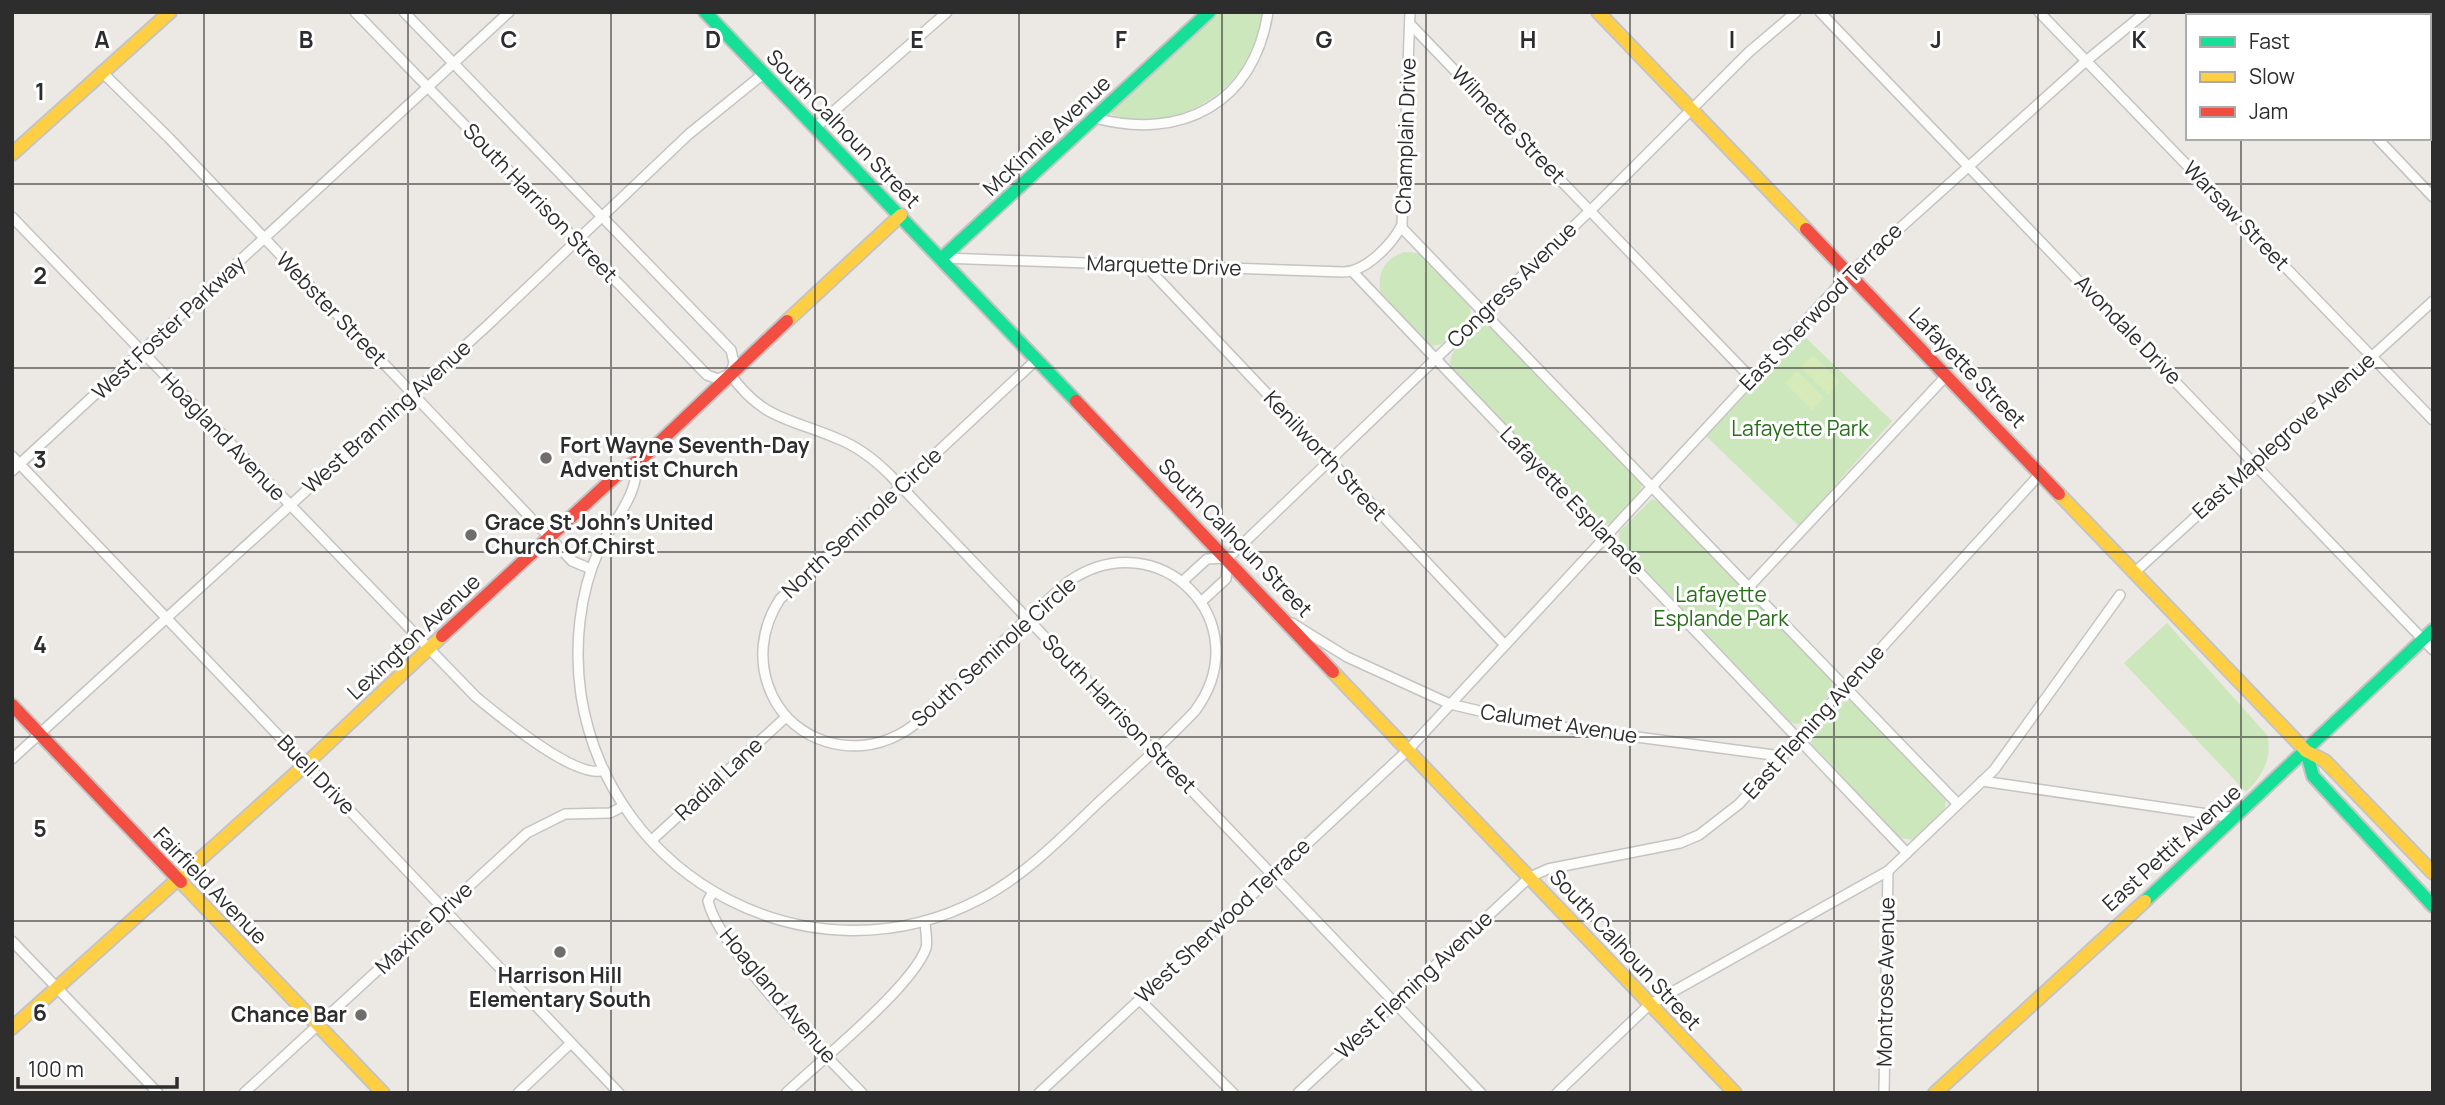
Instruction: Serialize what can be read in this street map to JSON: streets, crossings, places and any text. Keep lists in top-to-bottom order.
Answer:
{
  "streets": {
    "main road": [
      "South Calhoun Street",
      "McKinnie Avenue",
      "Lafayette Street",
      "Lexington Avenue",
      "East Pettit Avenue",
      "Fairfield Avenue"
    ],
    "street": [
      "Wilmette Street",
      "Champlain Drive",
      "South Harrison Street",
      "Warsaw Street",
      "Marquette Drive",
      "Congress Avenue",
      "East Sherwood Terrace",
      "Webster Street",
      "West Foster Parkway",
      "Avondale Drive",
      "West Branning Avenue",
      "East Maplegrove Avenue",
      "Hoagland Avenue",
      "Kenilworth Street",
      "Lafayette Esplanade",
      "North Seminole Circle",
      "South Seminole Circle",
      "East Fleming Avenue",
      "Calumet Avenue",
      "Buell Drive",
      "Radial Lane",
      "West Sherwood Terrace",
      "Maxine Drive",
      "Montrose Avenue",
      "West Fleming Avenue"
    ]
  },
  "crossings": [
    ["Wilmette Street", "Champlain Drive"],
    ["Wilmette Street", "Congress Avenue"],
    ["Wilmette Street", "East Sherwood Terrace"],
    ["South Calhoun Street", "McKinnie Avenue"],
    ["South Calhoun Street", "Marquette Drive"],
    ["South Calhoun Street", "Congress Avenue"],
    ["South Calhoun Street", "East Sherwood Terrace"],
    ["South Calhoun Street", "West Branning Avenue"],
    ["South Calhoun Street", "North Seminole Circle"],
    ["South Calhoun Street", "Lexington Avenue"],
    ["South Calhoun Street", "East Fleming Avenue"],
    ["South Calhoun Street", "Calumet Avenue"],
    ["South Calhoun Street", "West Sherwood Terrace"],
    ["South Calhoun Street", "West Fleming Avenue"],
    ["McKinnie Avenue", "Marquette Drive"],
    ["Champlain Drive", "Marquette Drive"],
    ["Champlain Drive", "Lafayette Esplanade"],
    ["South Harrison Street", "West Foster Parkway"],
    ["South Harrison Street", "West Branning Avenue"],
    ["South Harrison Street", "North Seminole Circle"],
    ["South Harrison Street", "Lexington Avenue"],
    ["South Harrison Street", "South Seminole Circle"],
    ["South Harrison Street", "West Sherwood Terrace"],
    ["South Harrison Street", "West Fleming Avenue"],
    ["Warsaw Street", "East Sherwood Terrace"],
    ["Warsaw Street", "East Maplegrove Avenue"],
    ["Marquette Drive", "Kenilworth Street"],
    ["Marquette Drive", "Lafayette Esplanade"],
    ["Congress Avenue", "Lafayette Street"],
    ["Congress Avenue", "Kenilworth Street"],
    ["Congress Avenue", "Lafayette Esplanade"],
    ["East Sherwood Terrace", "Avondale Drive"],
    ["East Sherwood Terrace", "Lafayette Street"],
    ["East Sherwood Terrace", "Kenilworth Street"],
    ["East Sherwood Terrace", "Lafayette Esplanade"],
    ["East Sherwood Terrace", "Calumet Avenue"],
    ["East Sherwood Terrace", "West Sherwood Terrace"],
    ["Webster Street", "West Foster Parkway"],
    ["Webster Street", "West Branning Avenue"],
    ["Webster Street", "Lexington Avenue"],
    ["West Foster Parkway", "Hoagland Avenue"],
    ["West Foster Parkway", "Buell Drive"],
    ["Avondale Drive", "East Maplegrove Avenue"],
    ["Avondale Drive", "East Pettit Avenue"],
    ["Lafayette Street", "East Maplegrove Avenue"],
    ["Lafayette Street", "East Fleming Avenue"],
    ["Lafayette Street", "East Pettit Avenue"],
    ["West Branning Avenue", "Hoagland Avenue"],
    ["West Branning Avenue", "Buell Drive"],
    ["West Branning Avenue", "Fairfield Avenue"],
    ["Hoagland Avenue", "Lexington Avenue"],
    ["Lafayette Esplanade", "East Fleming Avenue"],
    ["North Seminole Circle", "South Seminole Circle"],
    ["North Seminole Circle", "Radial Lane"],
    ["Lexington Avenue", "Buell Drive"],
    ["Lexington Avenue", "Fairfield Avenue"],
    ["South Seminole Circle", "Radial Lane"],
    ["East Fleming Avenue", "Calumet Avenue"],
    ["East Fleming Avenue", "West Fleming Avenue"],
    ["Buell Drive", "Maxine Drive"],
    ["Fairfield Avenue", "Maxine Drive"]
  ],
  "parks": ["Lafayette Park", "Lafayette Esplande Park"],
  "places": [
    "Fort Wayne Seventh-Day Adventist Church",
    "Grace St John's United Church Of Chirst",
    "Harrison Hill Elementary South",
    "Chance Bar"
  ],
  "legend": ["Fast", "Slow", "Jam"],
  "scale_bar": "100 m",
  "grid": {
    "columns": [
      "A",
      "B",
      "C",
      "D",
      "E",
      "F",
      "G",
      "H",
      "I",
      "J",
      "K"
    ],
    "rows": [
      "1",
      "2",
      "3",
      "4",
      "5",
      "6"
    ]
  }
}
